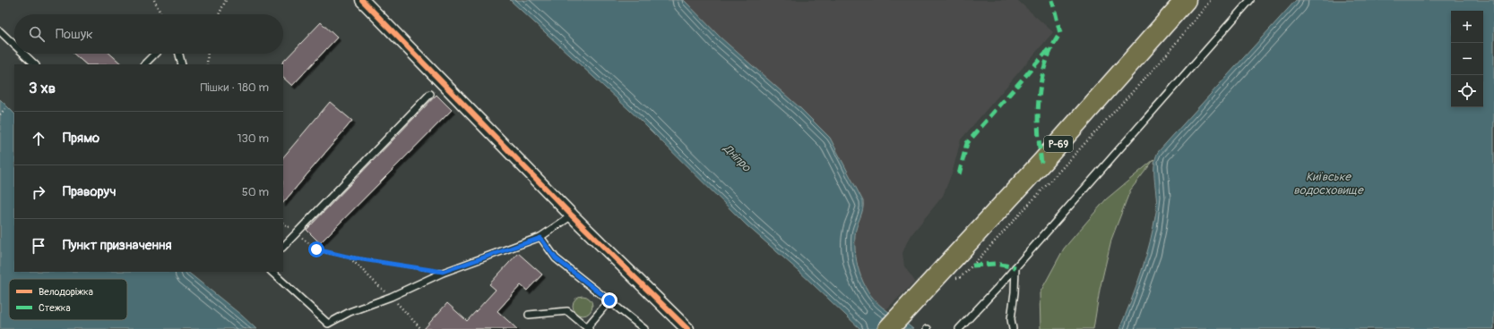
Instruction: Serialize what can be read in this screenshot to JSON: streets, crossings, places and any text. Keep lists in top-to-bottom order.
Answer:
{
  "streets": {
    "main road": ["Р-69"]
  },
  "water": ["Дніпро", "Київське водосховище"],
  "legend": ["Велодоріжка", "Стежка"],
  "page": {
    "map_buttons": ["+", "−"],
    "search": "Пошук",
    "heading": ["3 хв", "Пішки · 180 m"],
    "list": [
      ["Прямо", "130 m"],
      ["Праворуч", "50 m"],
      "Пункт призначення"
    ]
  }
}
